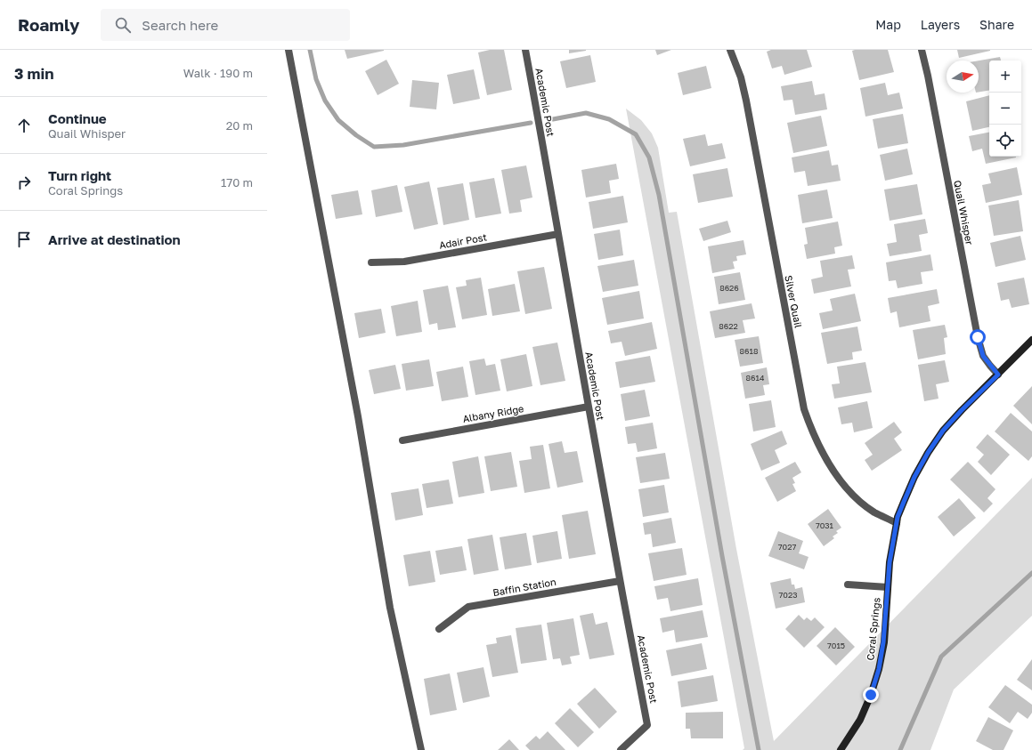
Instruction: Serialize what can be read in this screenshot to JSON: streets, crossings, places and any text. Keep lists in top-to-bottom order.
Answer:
{
  "streets": {
    "street": [
      "Academic Post",
      "Quail Whisper",
      "Adair Post",
      "Silver Quail",
      "Albany Ridge",
      "Baffin Station",
      "Coral Springs"
    ]
  },
  "crossings": [
    ["Academic Post", "Adair Post"],
    ["Academic Post", "Albany Ridge"],
    ["Academic Post", "Baffin Station"],
    ["Quail Whisper", "Coral Springs"],
    ["Silver Quail", "Coral Springs"]
  ],
  "house_numbers": [
    "8626",
    "8622",
    "8618",
    "8614",
    "7031",
    "7027",
    "7023",
    "7015"
  ],
  "north": "right",
  "page": {
    "header": "Roamly",
    "search": "Search here",
    "nav": ["Map", "Layers", "Share"],
    "heading": ["3 min", "Walk · 190 m"],
    "map_buttons": ["+", "−"],
    "list": [
      ["Continue", "Quail Whisper", "20 m"],
      ["Turn right", "Coral Springs", "170 m"],
      "Arrive at destination"
    ]
  }
}
